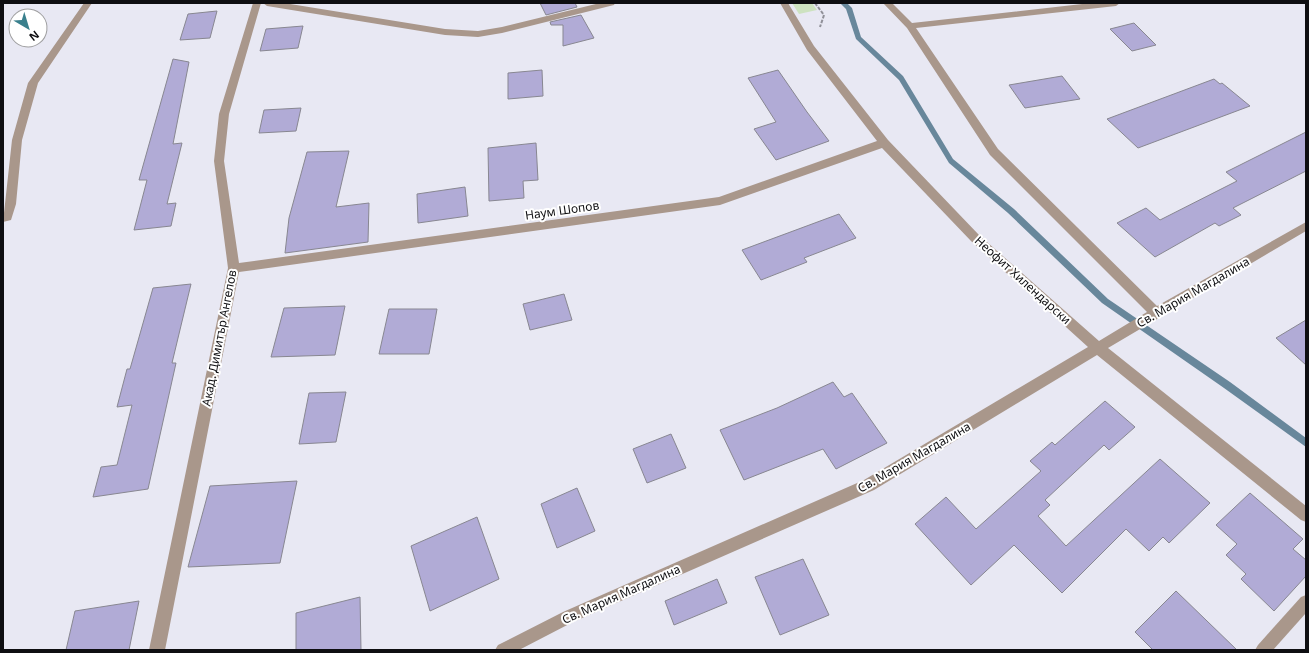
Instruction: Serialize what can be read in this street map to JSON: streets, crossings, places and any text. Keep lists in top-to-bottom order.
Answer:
{
  "streets": {
    "street": [
      "Наум Шопов",
      "Неофит Хилендарски",
      "Св. Мария Магдалина",
      "Акад. Димитър Ангелов"
    ]
  },
  "crossings": [
    ["Наум Шопов", "Неофит Хилендарски"],
    ["Наум Шопов", "Акад. Димитър Ангелов"],
    ["Неофит Хилендарски", "Св. Мария Магдалина"]
  ],
  "north": "bottom right"
}
